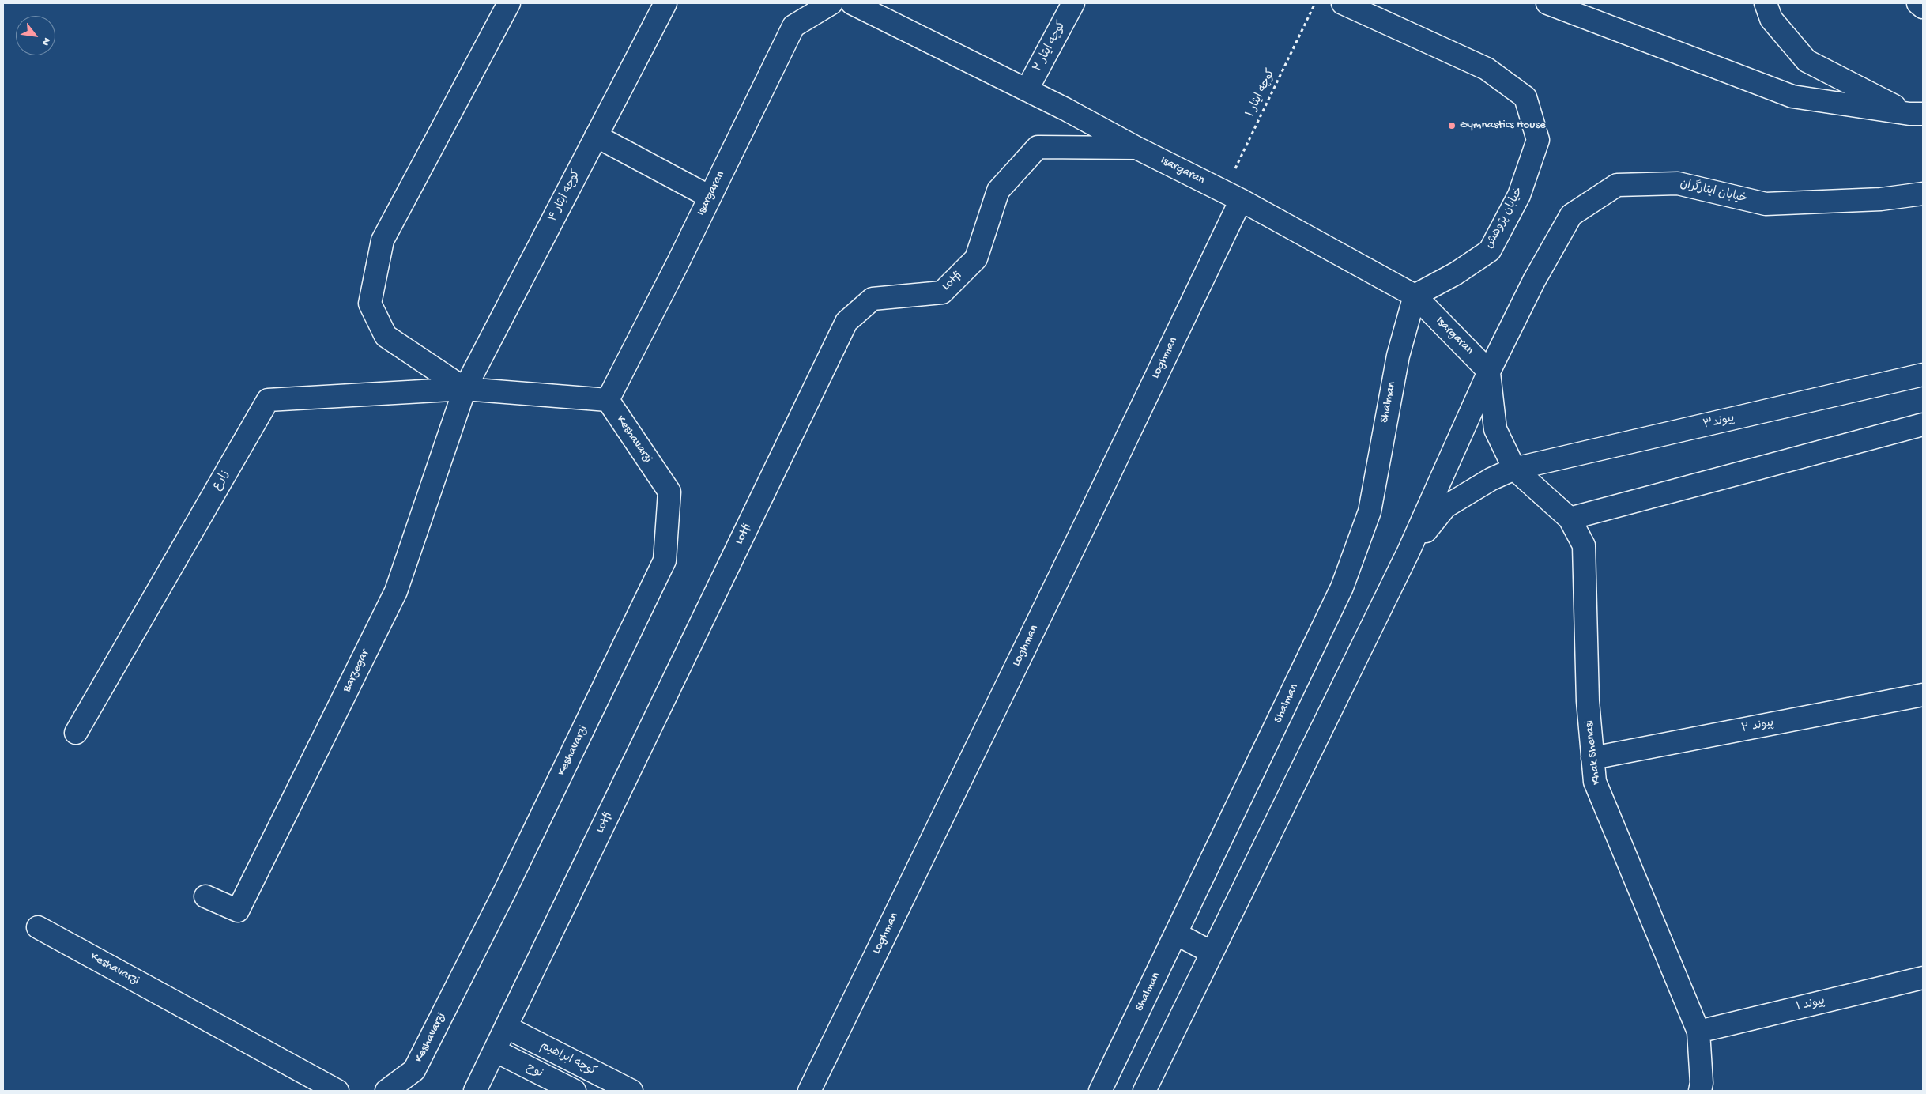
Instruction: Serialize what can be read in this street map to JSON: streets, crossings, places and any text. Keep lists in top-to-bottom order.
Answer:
{
  "streets": {
    "street": [
      "کوچه ایثار ۲",
      "Isargaran",
      "خیابان ایثارگران",
      "کوچه ایثار ۴",
      "خیابان پژوهش",
      "Lotfi",
      "Loghman",
      "Shalman",
      "پیوند۳",
      "Keshavarzi",
      "زارع",
      "Barzegar",
      "پیوند ۲",
      "Khak Shenasi",
      "پیوند ۱",
      "کوچه ابراهیم",
      "نوح"
    ],
    "path": ["کوچه ایثار ۱"]
  },
  "crossings": [
    ["کوچه ایثار ۲", "Isargaran"],
    ["کوچه ایثار ۱", "Isargaran"],
    ["کوچه ایثار ۱", "Loghman"],
    ["Isargaran", "خیابان ایثارگران"],
    ["Isargaran", "خیابان پژوهش"],
    ["Isargaran", "Lotfi"],
    ["Isargaran", "Loghman"],
    ["Isargaran", "Shalman"],
    ["Isargaran", "Keshavarzi"],
    ["کوچه ایثار ۴", "زارع"],
    ["کوچه ایثار ۴", "Barzegar"],
    ["خیابان پژوهش", "Shalman"],
    ["Lotfi", "کوچه ابراهیم"],
    ["Lotfi", "نوح"],
    ["پیوند۳", "Khak Shenasi"],
    ["زارع", "Barzegar"],
    ["پیوند ۲", "Khak Shenasi"],
    ["Khak Shenasi", "پیوند ۱"]
  ],
  "places": ["Gymnastics House"],
  "north": "bottom right"
}
